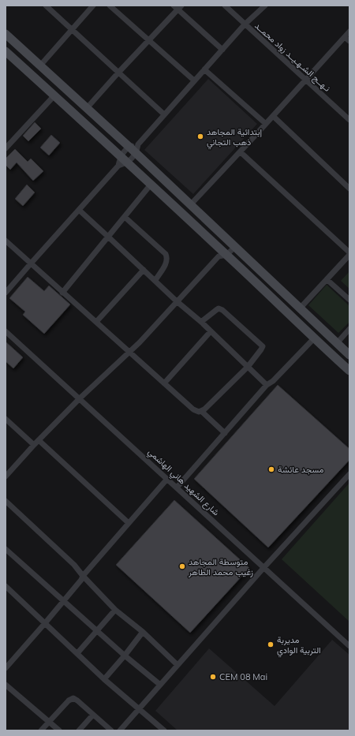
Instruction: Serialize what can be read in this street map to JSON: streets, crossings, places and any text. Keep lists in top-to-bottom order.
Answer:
{
  "streets": {
    "street": ["نـهــج الشـهـيــد زواد محمــد", "شارع الشهيد هاني الهاشمي"]
  },
  "places": [
    "إبتدائية المجاهد ذهب التجاني",
    "مسجد عائشة",
    "متوسطة المجاهد زغيب محمد الطاهر",
    "مديربة التربية الوادي",
    "CEM 08 Mai"
  ]
}
